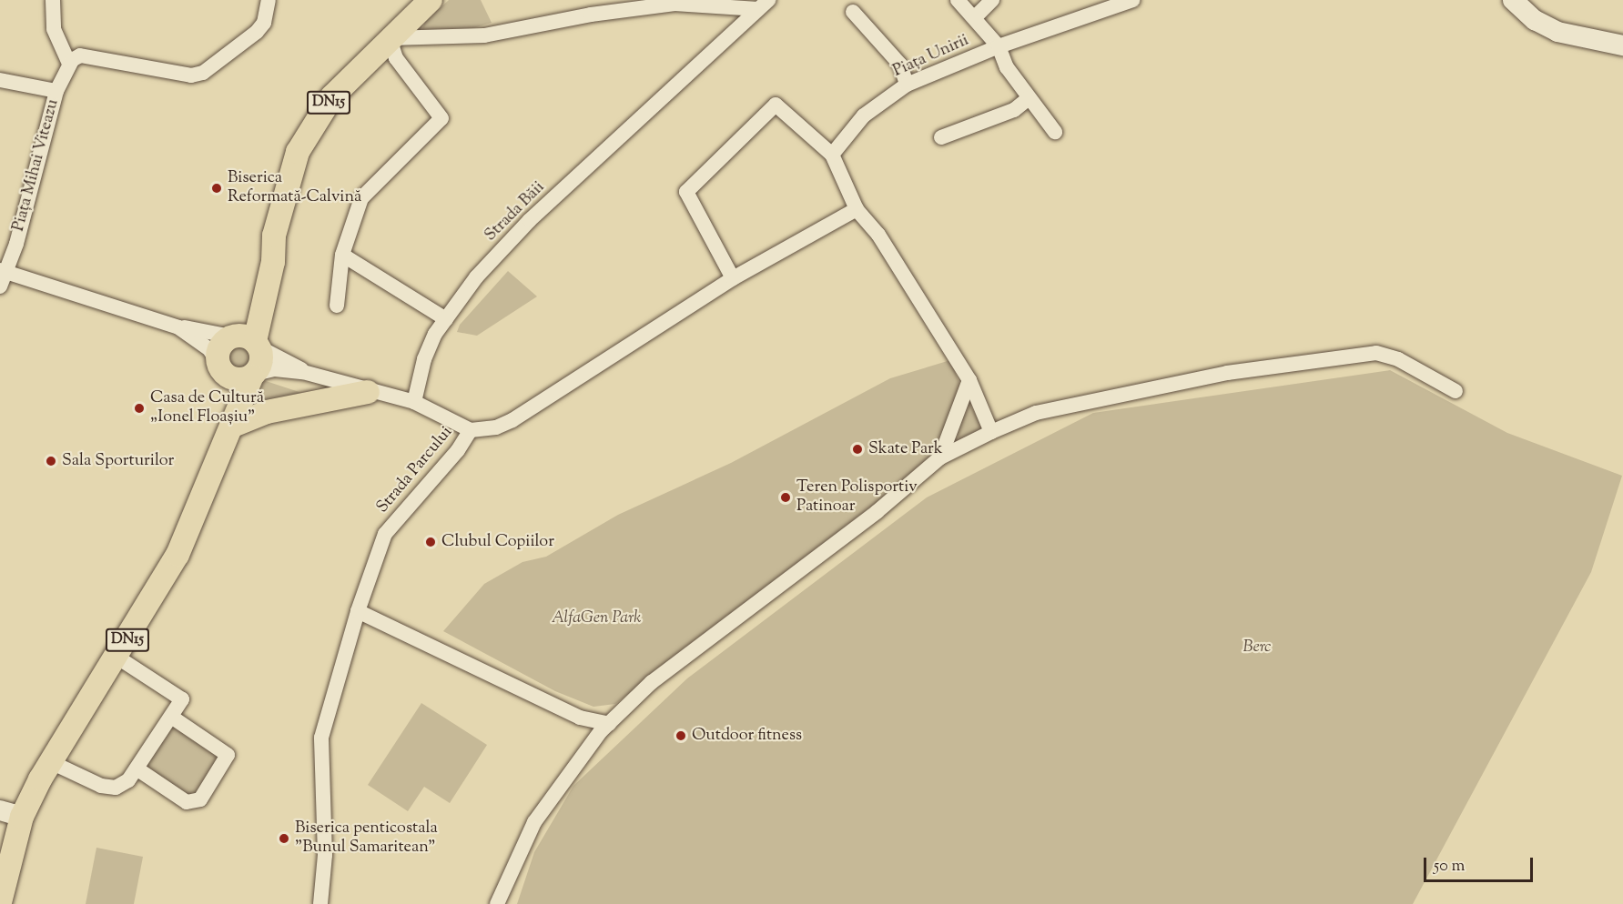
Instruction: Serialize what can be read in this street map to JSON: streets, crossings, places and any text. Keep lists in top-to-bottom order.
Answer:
{
  "streets": {
    "main road": ["DN15"],
    "street": [
      "Piața Unirii",
      "Piața Mihai Viteazu",
      "Strada Băii",
      "Strada Parcului"
    ]
  },
  "parks": ["AlfaGen Park", "Berc"],
  "places": [
    "Biserica Reformată-Calvină",
    "Casa de Cultură „Ionel Floașiu”",
    "Skate Park",
    "Sala Sporturilor",
    "Teren Polisportiv Patinoar",
    "Clubul Copiilor",
    "Outdoor fitness",
    "Biserica penticostala \"Bunul Samaritean\""
  ],
  "scale_bar": "50 m"
}
